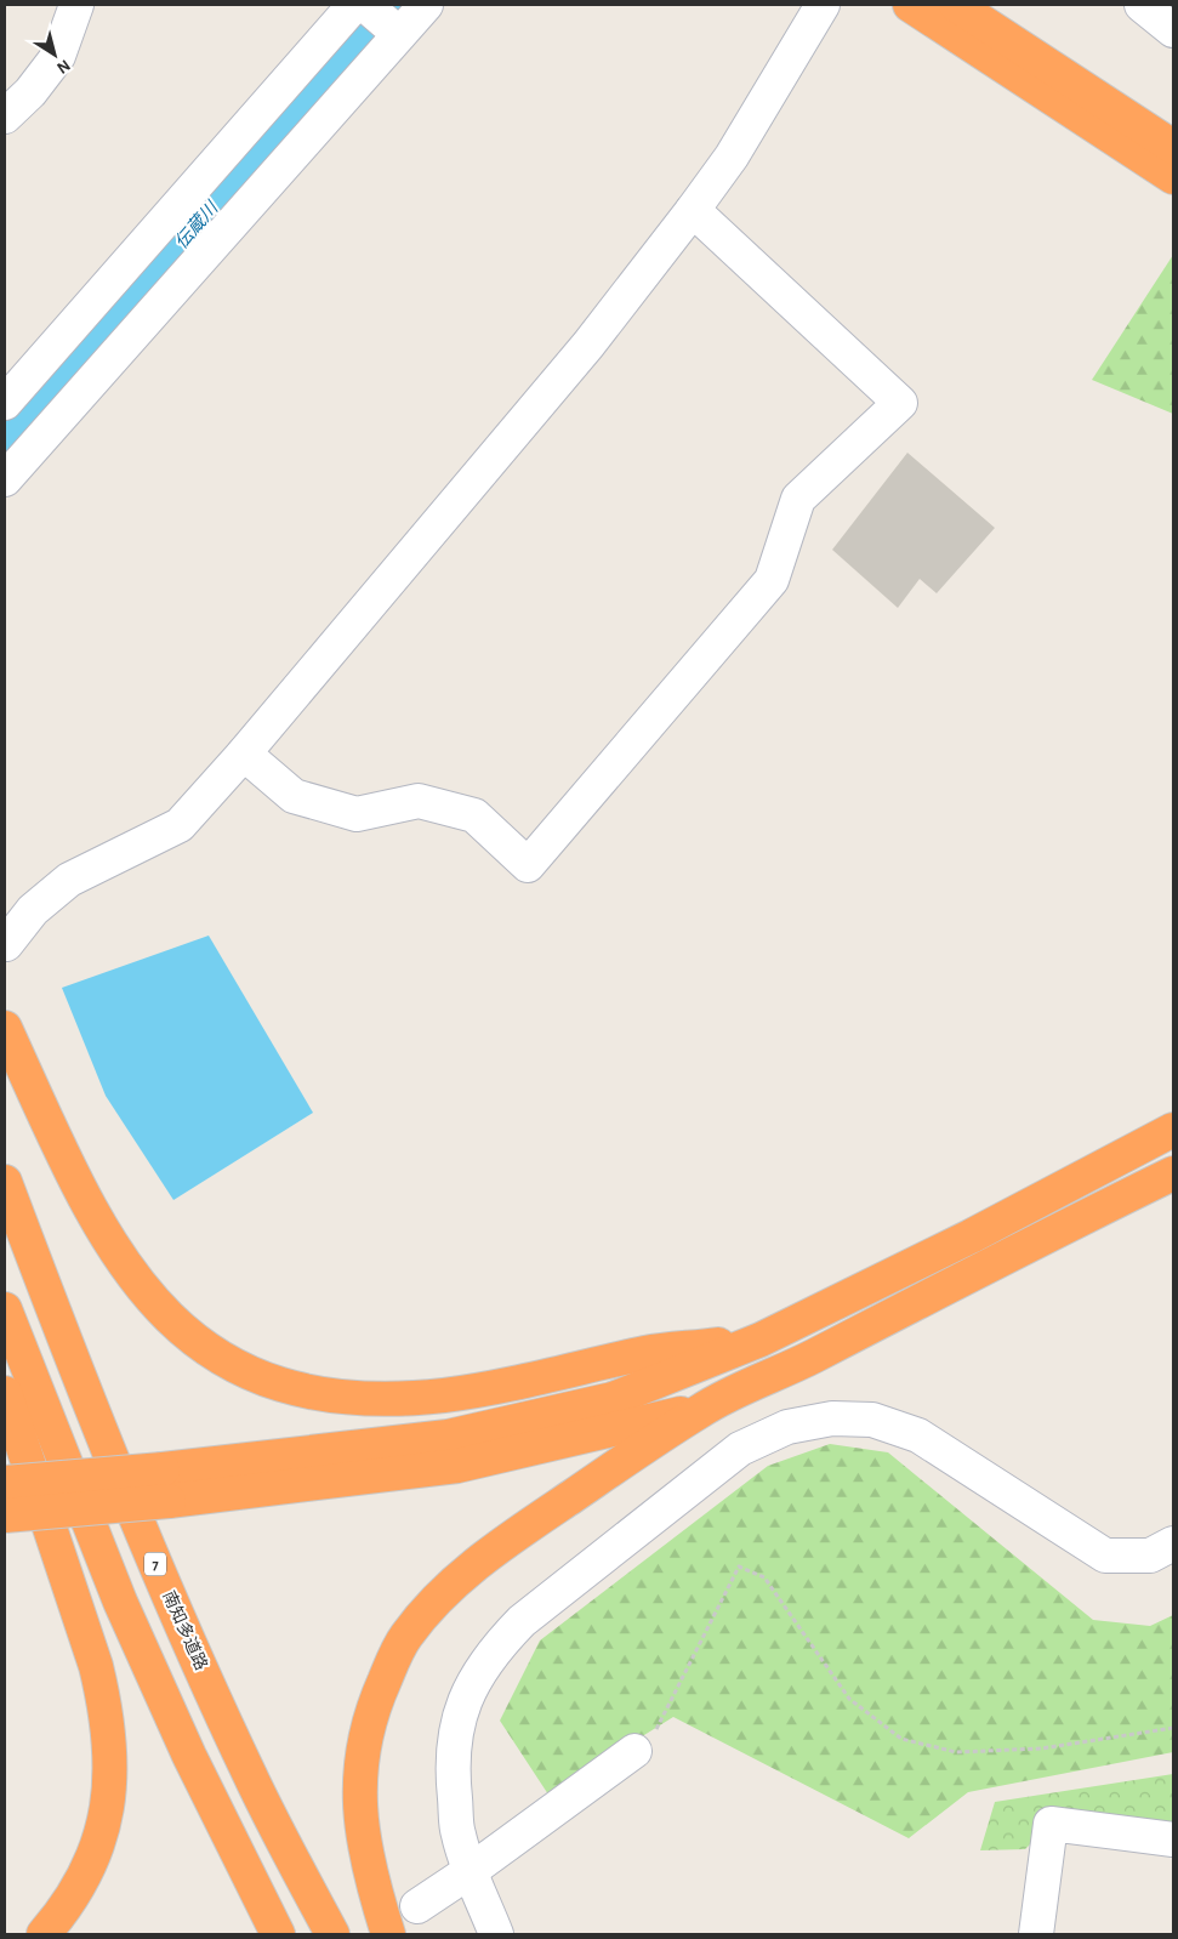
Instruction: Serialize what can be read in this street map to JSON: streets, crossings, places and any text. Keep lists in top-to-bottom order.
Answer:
{
  "streets": {
    "highway": ["7", "南知多道路"]
  },
  "water": ["伝蔵川"],
  "north": "bottom right"
}
